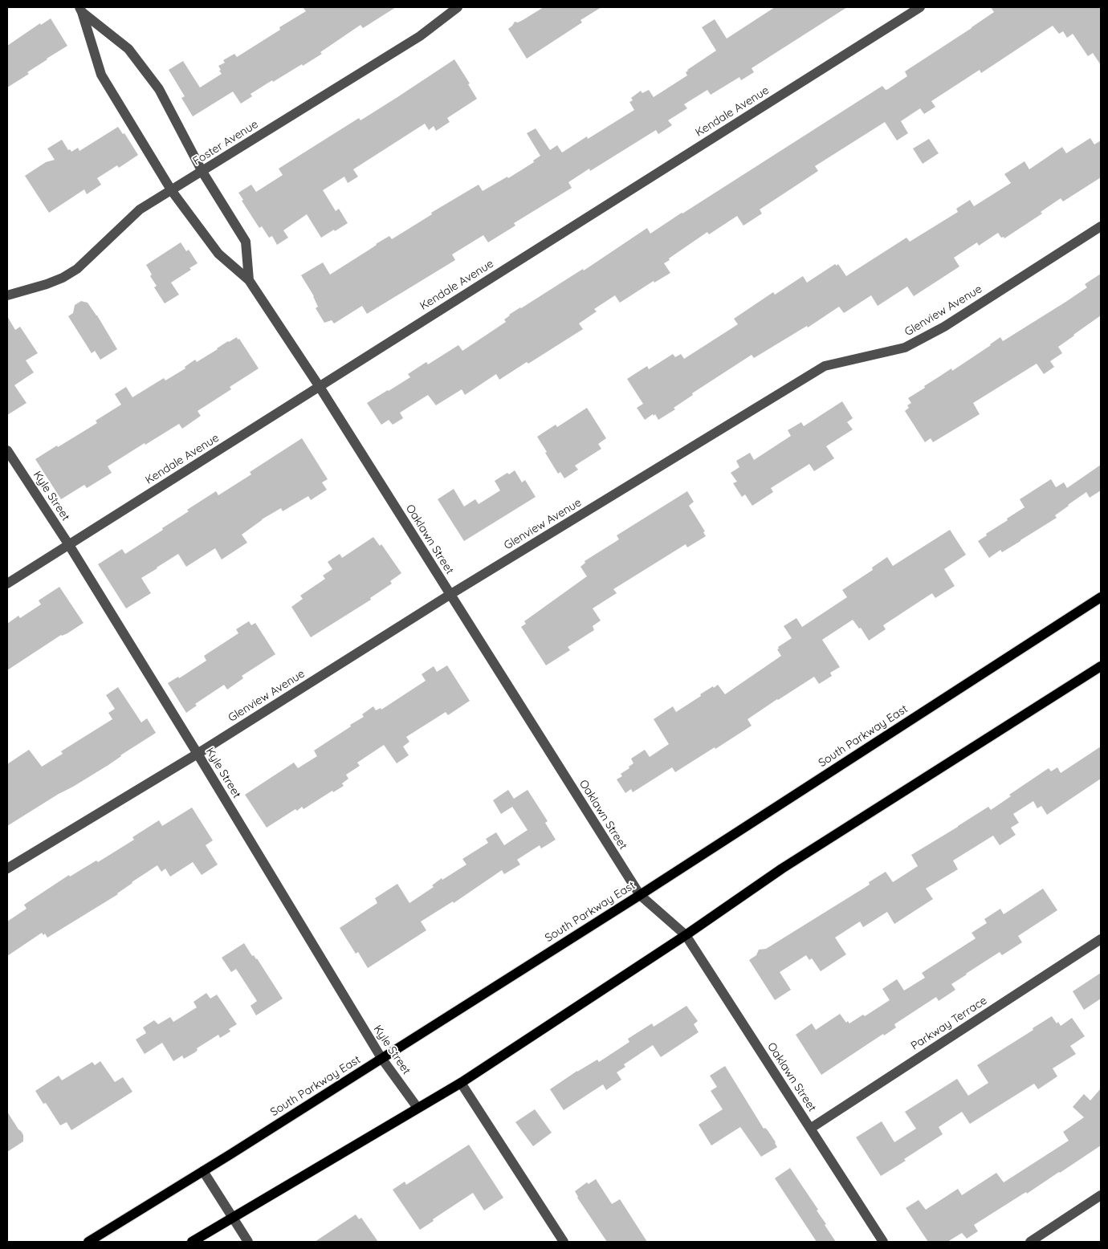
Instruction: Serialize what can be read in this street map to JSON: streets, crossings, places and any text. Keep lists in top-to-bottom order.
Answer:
{
  "streets": {
    "main road": ["South Parkway East"],
    "street": [
      "Kendale Avenue",
      "Foster Avenue",
      "Glenview Avenue",
      "Kyle Street",
      "Oaklawn Street",
      "Parkway Terrace"
    ]
  },
  "crossings": [
    ["Kendale Avenue", "Kyle Street"],
    ["Kendale Avenue", "Oaklawn Street"],
    ["Glenview Avenue", "Kyle Street"],
    ["Glenview Avenue", "Oaklawn Street"],
    ["Kyle Street", "South Parkway East"],
    ["Oaklawn Street", "South Parkway East"],
    ["Oaklawn Street", "Parkway Terrace"]
  ]
}
